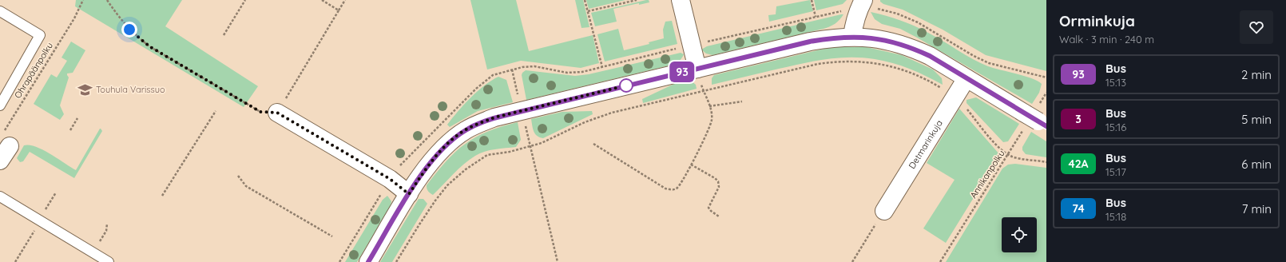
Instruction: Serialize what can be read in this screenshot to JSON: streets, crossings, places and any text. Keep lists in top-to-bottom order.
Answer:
{
  "streets": {
    "street": ["Detmarinkuja"],
    "path": ["Ohrapäänpolku", "Annikanpolku"]
  },
  "places": {
    "school or university": ["Touhula Varissuo"]
  },
  "lines": ["bus line 93"],
  "page": {
    "on_map": "93",
    "heading": ["Orminkuja", "Walk · 3 min · 240 m"],
    "list": [
      {
        "mark": "93",
        "name": "Bus",
        "note": "15:13",
        "value": "2 min"
      },
      {
        "mark": "3",
        "name": "Bus",
        "note": "15:16",
        "value": "5 min"
      },
      {
        "mark": "42A",
        "name": "Bus",
        "note": "15:17",
        "value": "6 min"
      },
      {
        "mark": "74",
        "name": "Bus",
        "note": "15:18",
        "value": "7 min"
      }
    ]
  }
}
